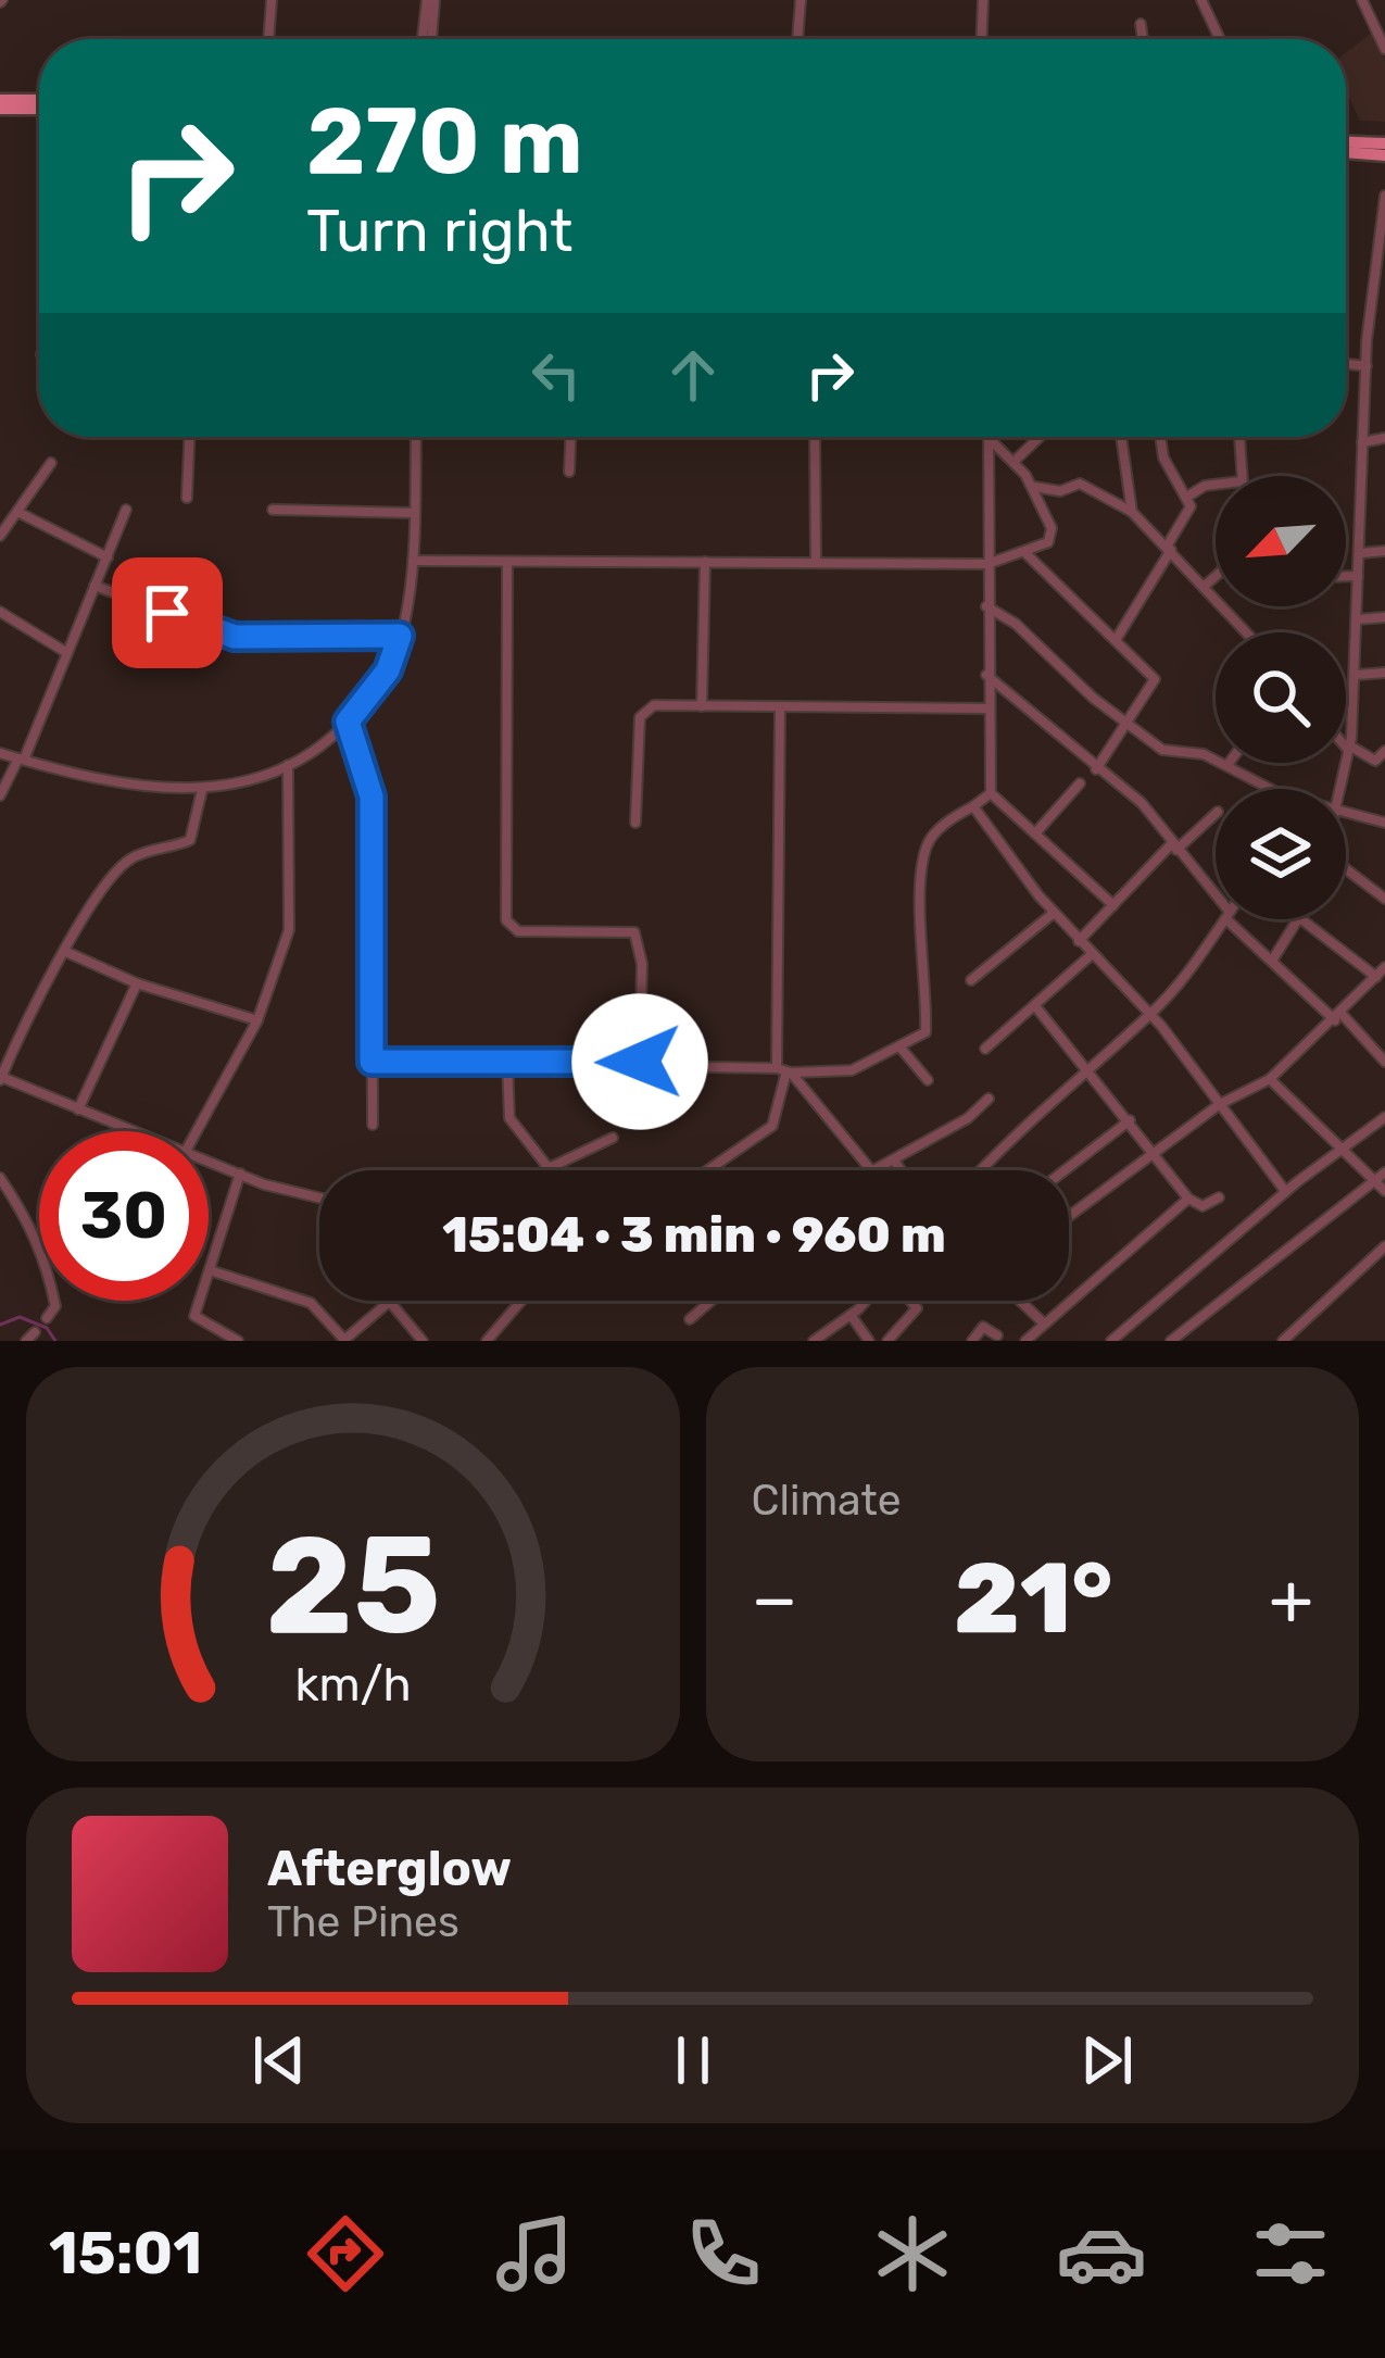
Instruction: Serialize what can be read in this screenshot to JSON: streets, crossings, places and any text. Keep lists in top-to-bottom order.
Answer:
{
  "north": "bottom left",
  "page": {
    "turn": ["270 m", "Turn right"],
    "limit": "30",
    "trip": "15:04 · 3 min · 960 m",
    "tile": "Climate",
    "heat": ["−", "21°", "+"],
    "song": ["Afterglow", "The Pines"],
    "tabs": "15:01",
    "gauge": ["25", "km/h"]
  }
}
